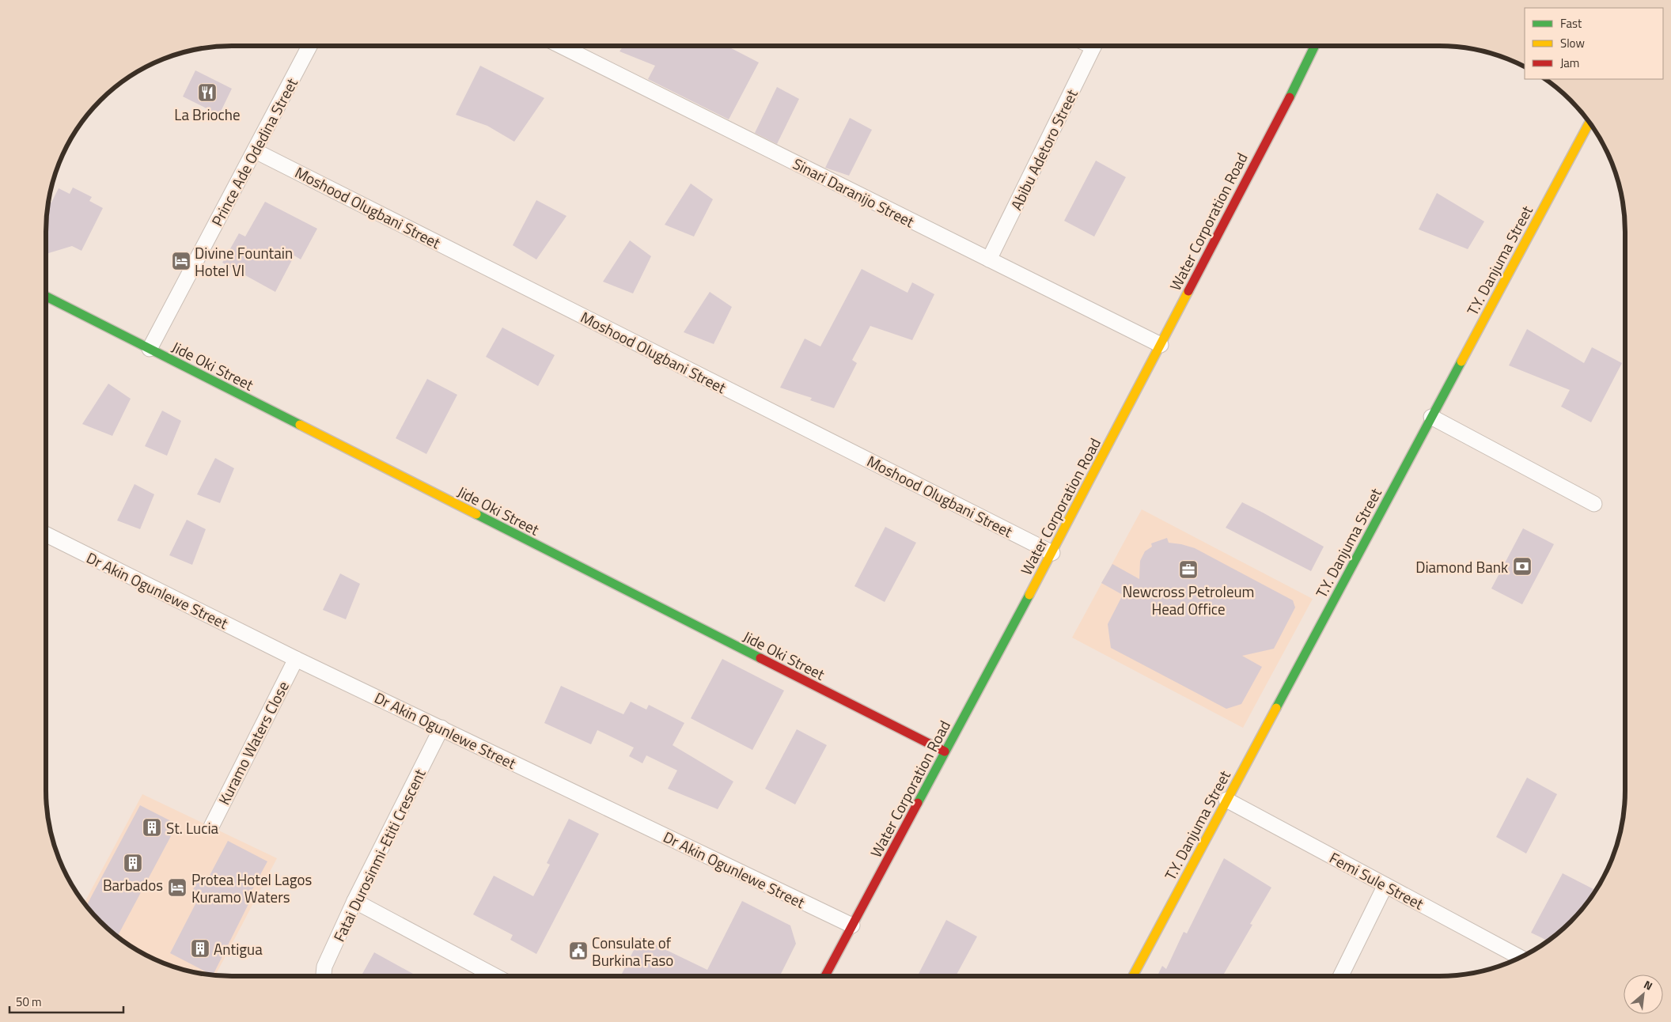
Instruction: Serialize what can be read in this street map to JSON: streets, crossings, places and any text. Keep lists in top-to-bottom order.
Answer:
{
  "streets": {
    "street": [
      "Abibu Adetoro Street",
      "Prince Ade Odedina Street",
      "Sinari Daranijo Street",
      "Moshood Olugbani Street",
      "Water Corporation Road",
      "T.Y. Danjuma Street",
      "Jide Oki Street",
      "Dr Akin Ogunlewe Street",
      "Kuramo Waters Close",
      "Fatai Durosinmi-Etiti Crescent",
      "Femi Sule Street"
    ]
  },
  "crossings": [
    ["Abibu Adetoro Street", "Sinari Daranijo Street"],
    ["Prince Ade Odedina Street", "Moshood Olugbani Street"],
    ["Prince Ade Odedina Street", "Jide Oki Street"],
    ["Sinari Daranijo Street", "Water Corporation Road"],
    ["Moshood Olugbani Street", "Water Corporation Road"],
    ["Water Corporation Road", "Jide Oki Street"],
    ["Water Corporation Road", "Dr Akin Ogunlewe Street"],
    ["T.Y. Danjuma Street", "Femi Sule Street"],
    ["Dr Akin Ogunlewe Street", "Kuramo Waters Close"],
    ["Dr Akin Ogunlewe Street", "Fatai Durosinmi-Etiti Crescent"]
  ],
  "places": {
    "restaurant": ["La Brioche"],
    "hotel": ["Divine Fountain Hotel VI", "Protea Hotel Lagos Kuramo Waters"],
    "bank": ["Diamond Bank"],
    "office": ["Newcross Petroleum Head Office"],
    "building": ["St. Lucia", "Barbados", "Antigua"],
    "public building": ["Consulate of Burkina Faso"]
  },
  "legend": ["Fast", "Slow", "Jam"],
  "scale_bar": "50 m",
  "north": "top right"
}
